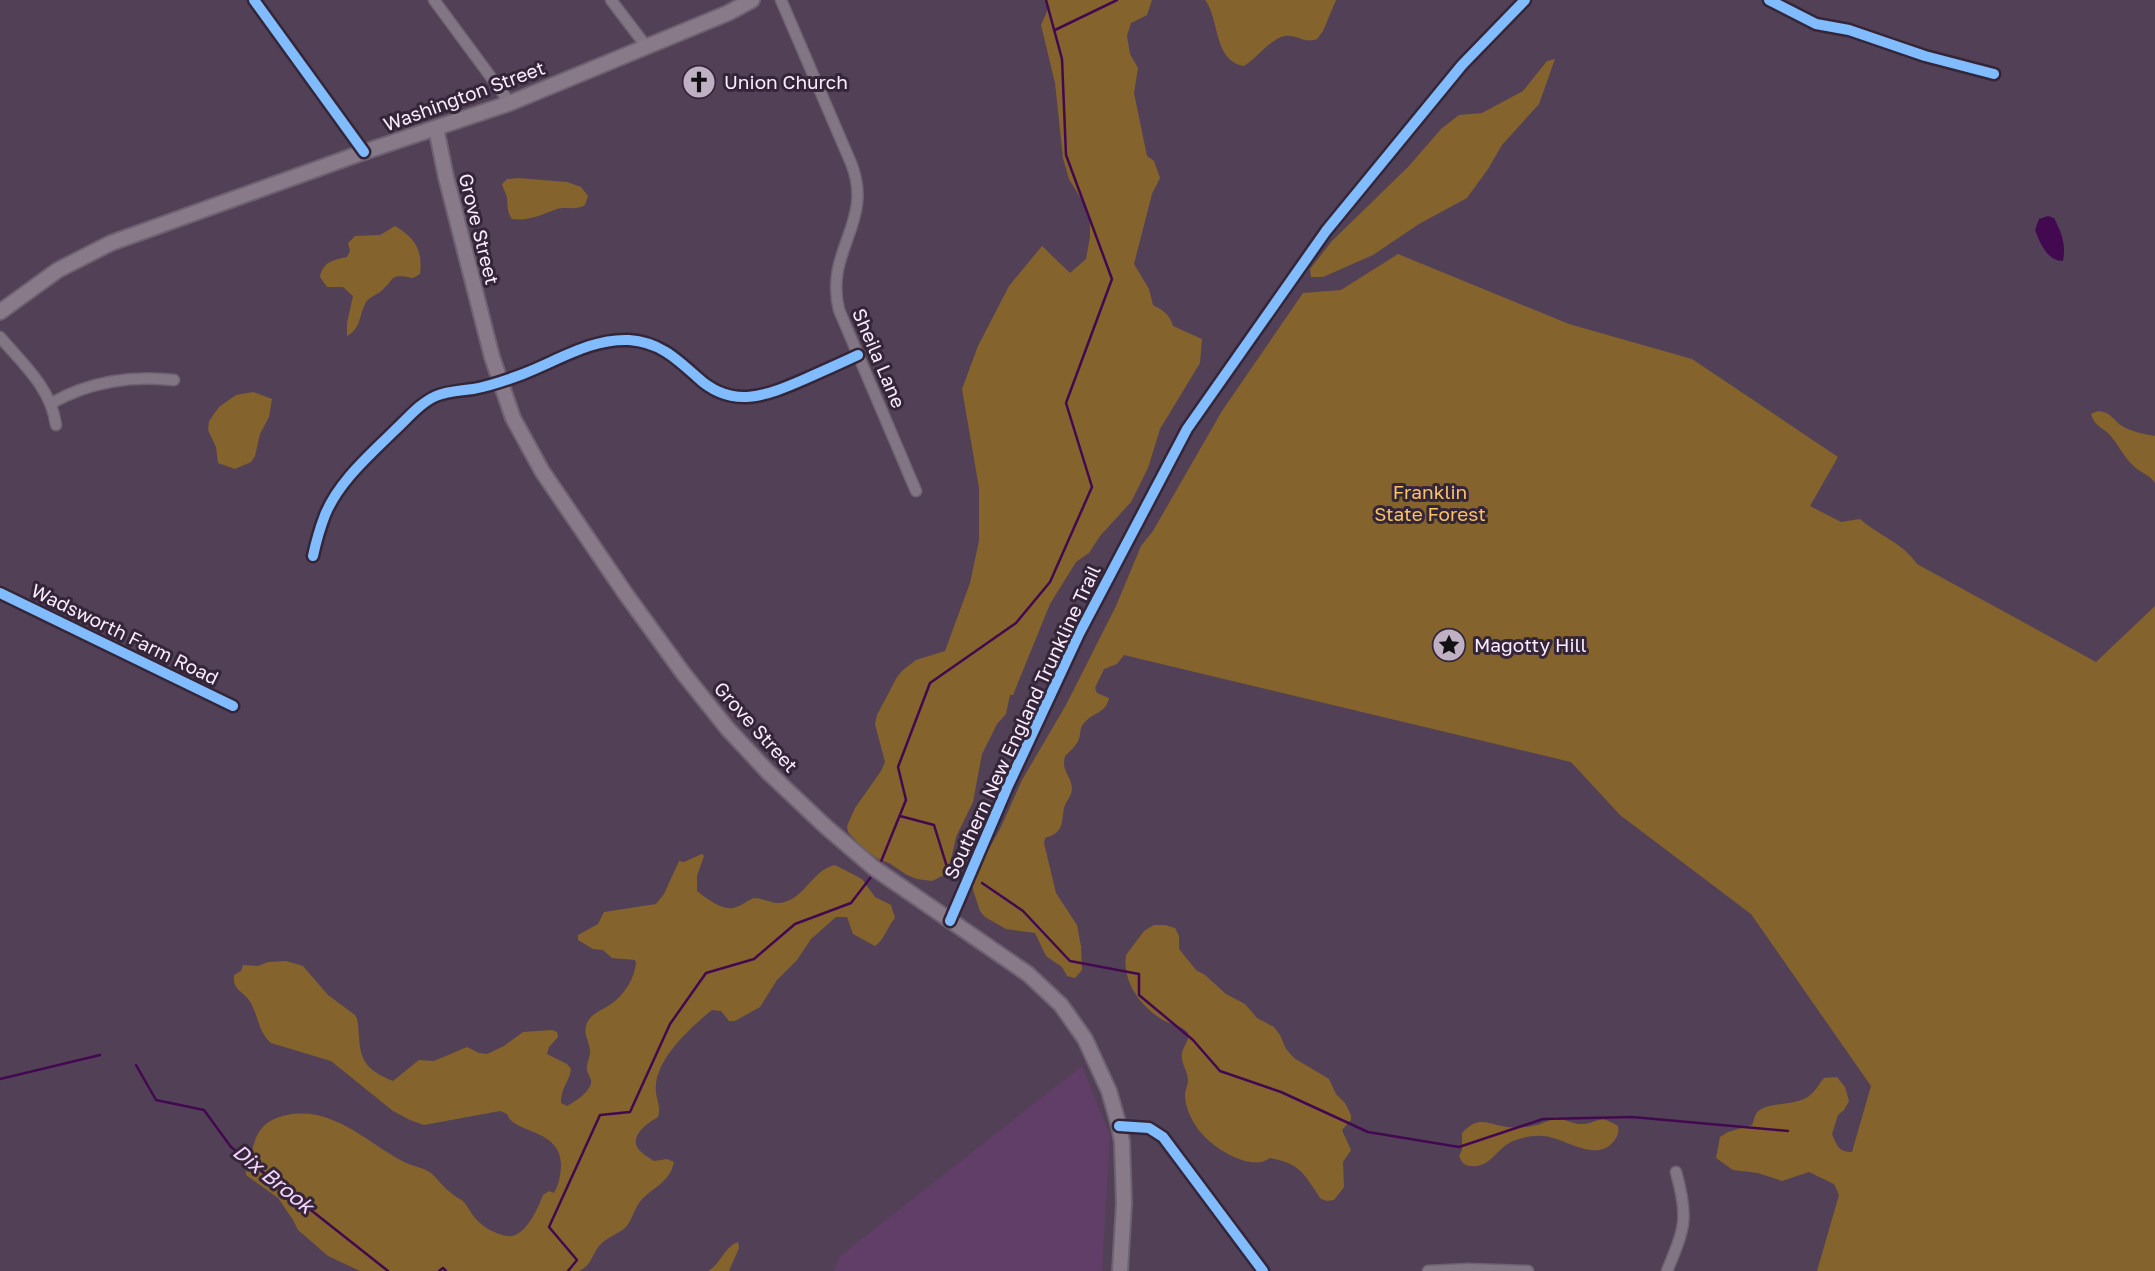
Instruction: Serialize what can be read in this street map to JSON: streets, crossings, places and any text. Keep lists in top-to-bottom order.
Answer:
{
  "streets": {
    "main road": ["Washington Street", "Grove Street"],
    "street": ["Sheila Lane", "Wadsworth Farm Road"],
    "cycle path": ["Southern New England Trunkline Trail"]
  },
  "crossings": [
    ["Washington Street", "Grove Street"]
  ],
  "water": ["Dix Brook"],
  "parks": ["Franklin State Forest"],
  "places": {
    "church": ["Union Church"],
    "place": ["Magotty Hill"]
  }
}
